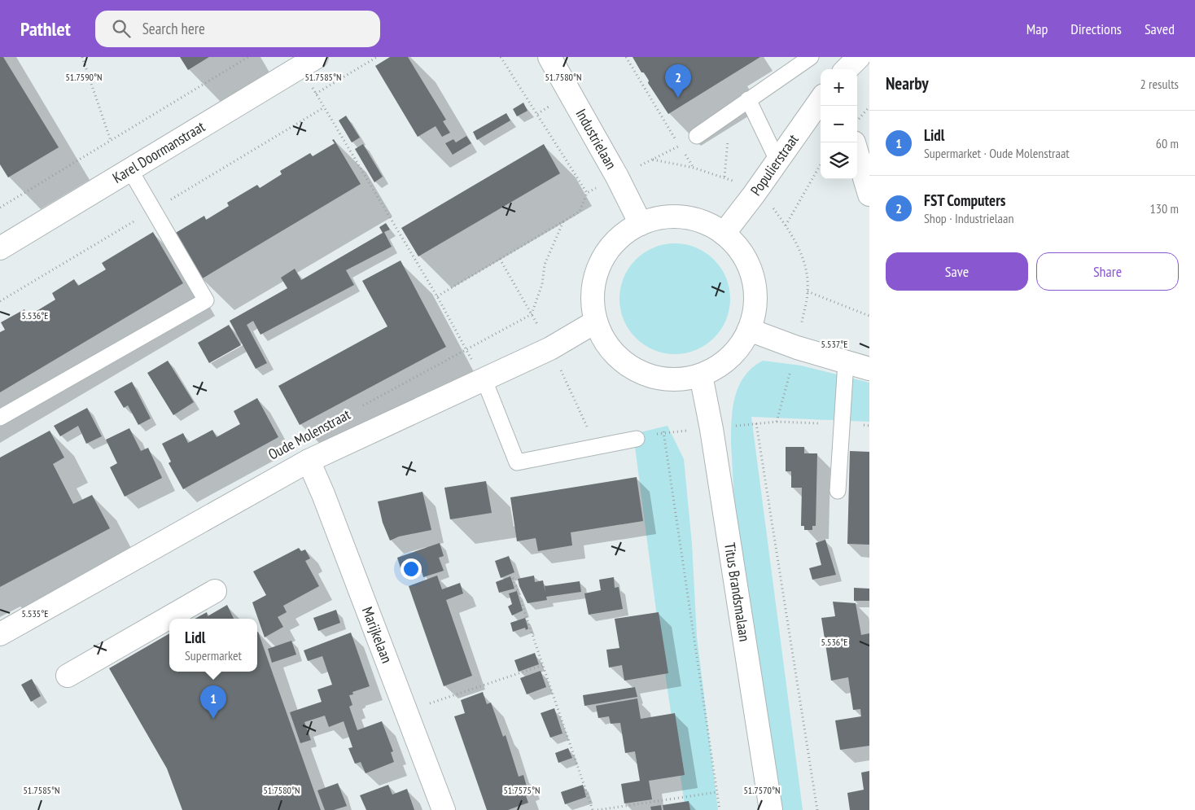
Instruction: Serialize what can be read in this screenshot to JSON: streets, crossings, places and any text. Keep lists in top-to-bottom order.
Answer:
{
  "streets": {
    "street": [
      "Industrielaan",
      "Karel Doormanstraat",
      "Populierstraat",
      "Oude Molenstraat",
      "Titus Brandsmalaan",
      "Marijkelaan"
    ]
  },
  "crossings": [
    ["Oude Molenstraat", "Marijkelaan"]
  ],
  "page": {
    "header": "Pathlet",
    "search": "Search here",
    "nav": ["Map", "Directions", "Saved"],
    "heading": ["Nearby", "2 results"],
    "pins": ["2", "1"],
    "map_buttons": ["+", "−"],
    "list": [
      {
        "mark": "1",
        "name": "Lidl",
        "note": "Supermarket · Oude Molenstraat",
        "value": "60 m"
      },
      {
        "mark": "2",
        "name": "FST Computers",
        "note": "Shop · Industrielaan",
        "value": "130 m"
      }
    ],
    "buttons": ["Save", "Share"],
    "popup": ["Lidl", "Supermarket"]
  },
  "coordinates": [
    "51.7590°N",
    "51.7585°N",
    "51.7580°N",
    "5.536°E",
    "5.537°E",
    "5.535°E",
    "51.7575°N",
    "51.7570°N"
  ]
}
